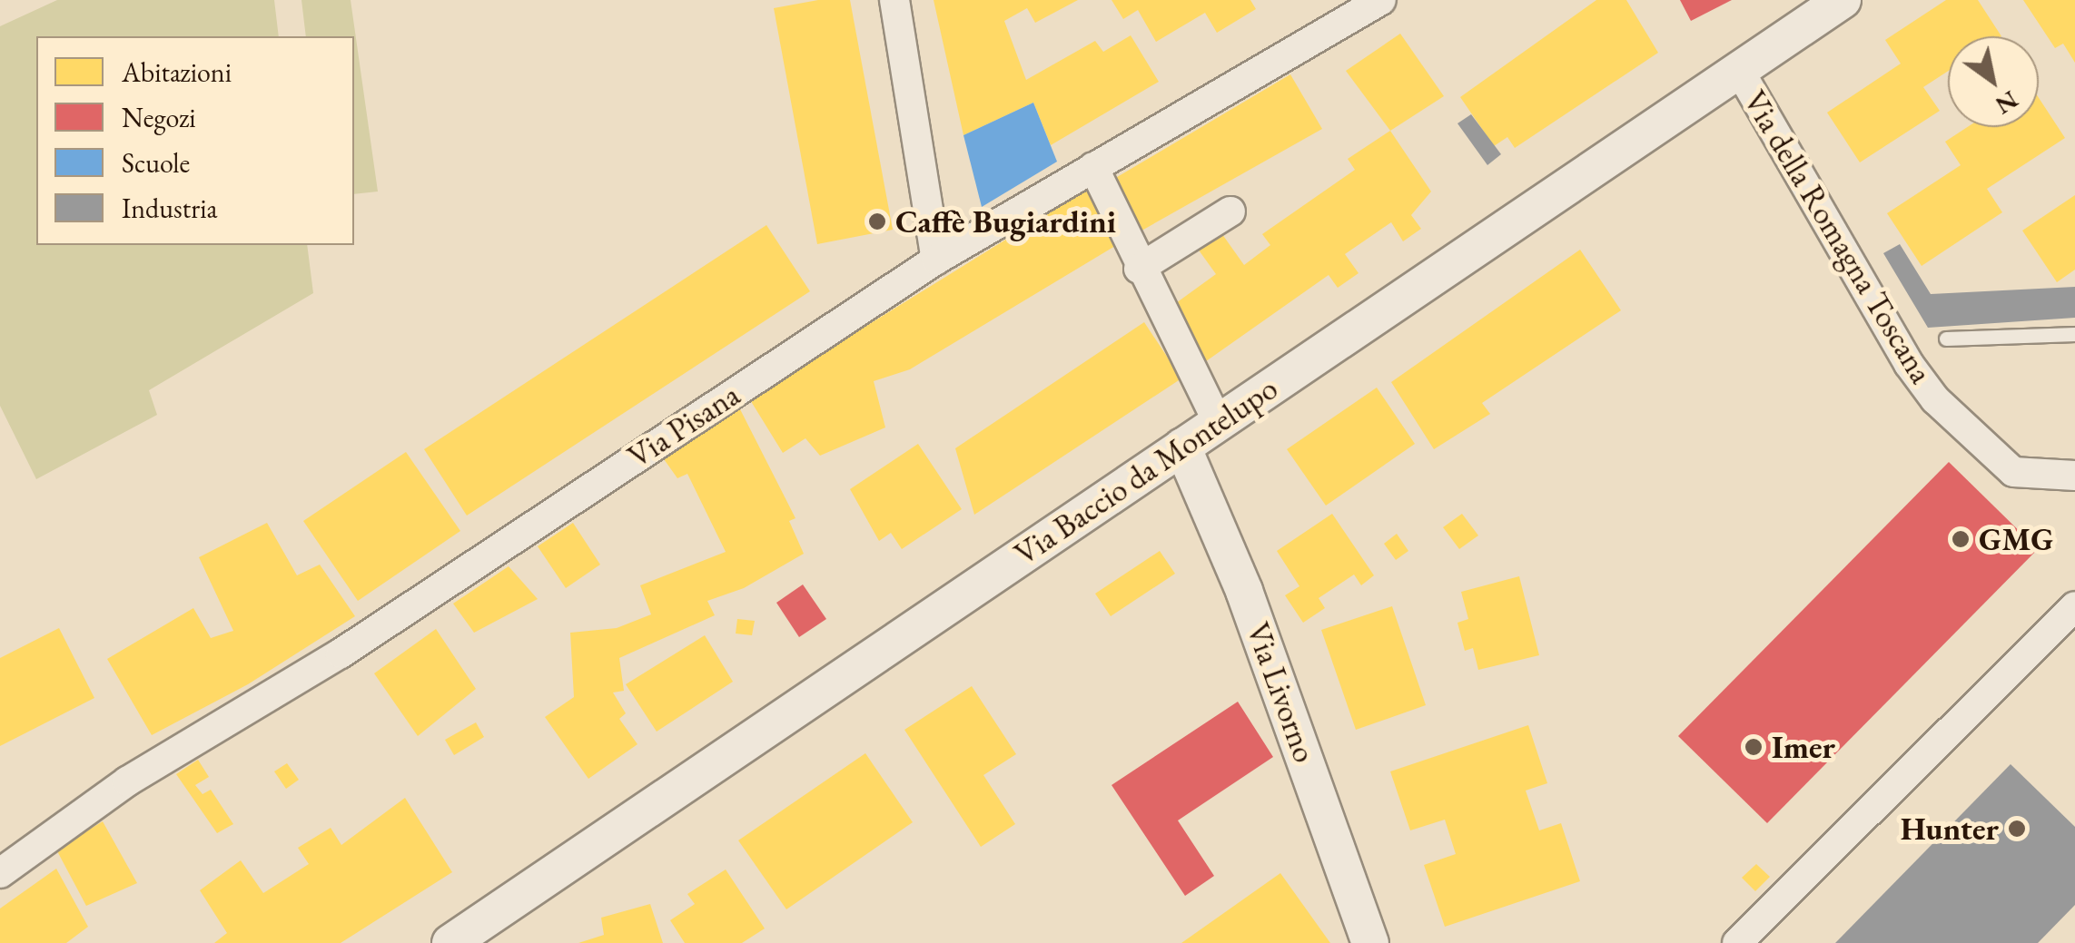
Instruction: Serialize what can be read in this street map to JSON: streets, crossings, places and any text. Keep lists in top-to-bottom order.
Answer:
{
  "streets": {
    "street": [
      "Via della Romagna Toscana",
      "Via Pisana",
      "Via Baccio da Montelupo",
      "Via Livorno"
    ]
  },
  "crossings": [
    ["Via della Romagna Toscana", "Via Baccio da Montelupo"],
    ["Via Baccio da Montelupo", "Via Livorno"]
  ],
  "places": [
    "Caffè Bugiardini",
    "GMG",
    "Imer",
    "Hunter"
  ],
  "legend": [
    "Abitazioni",
    "Negozi",
    "Scuole",
    "Industria"
  ],
  "north": "bottom right"
}
